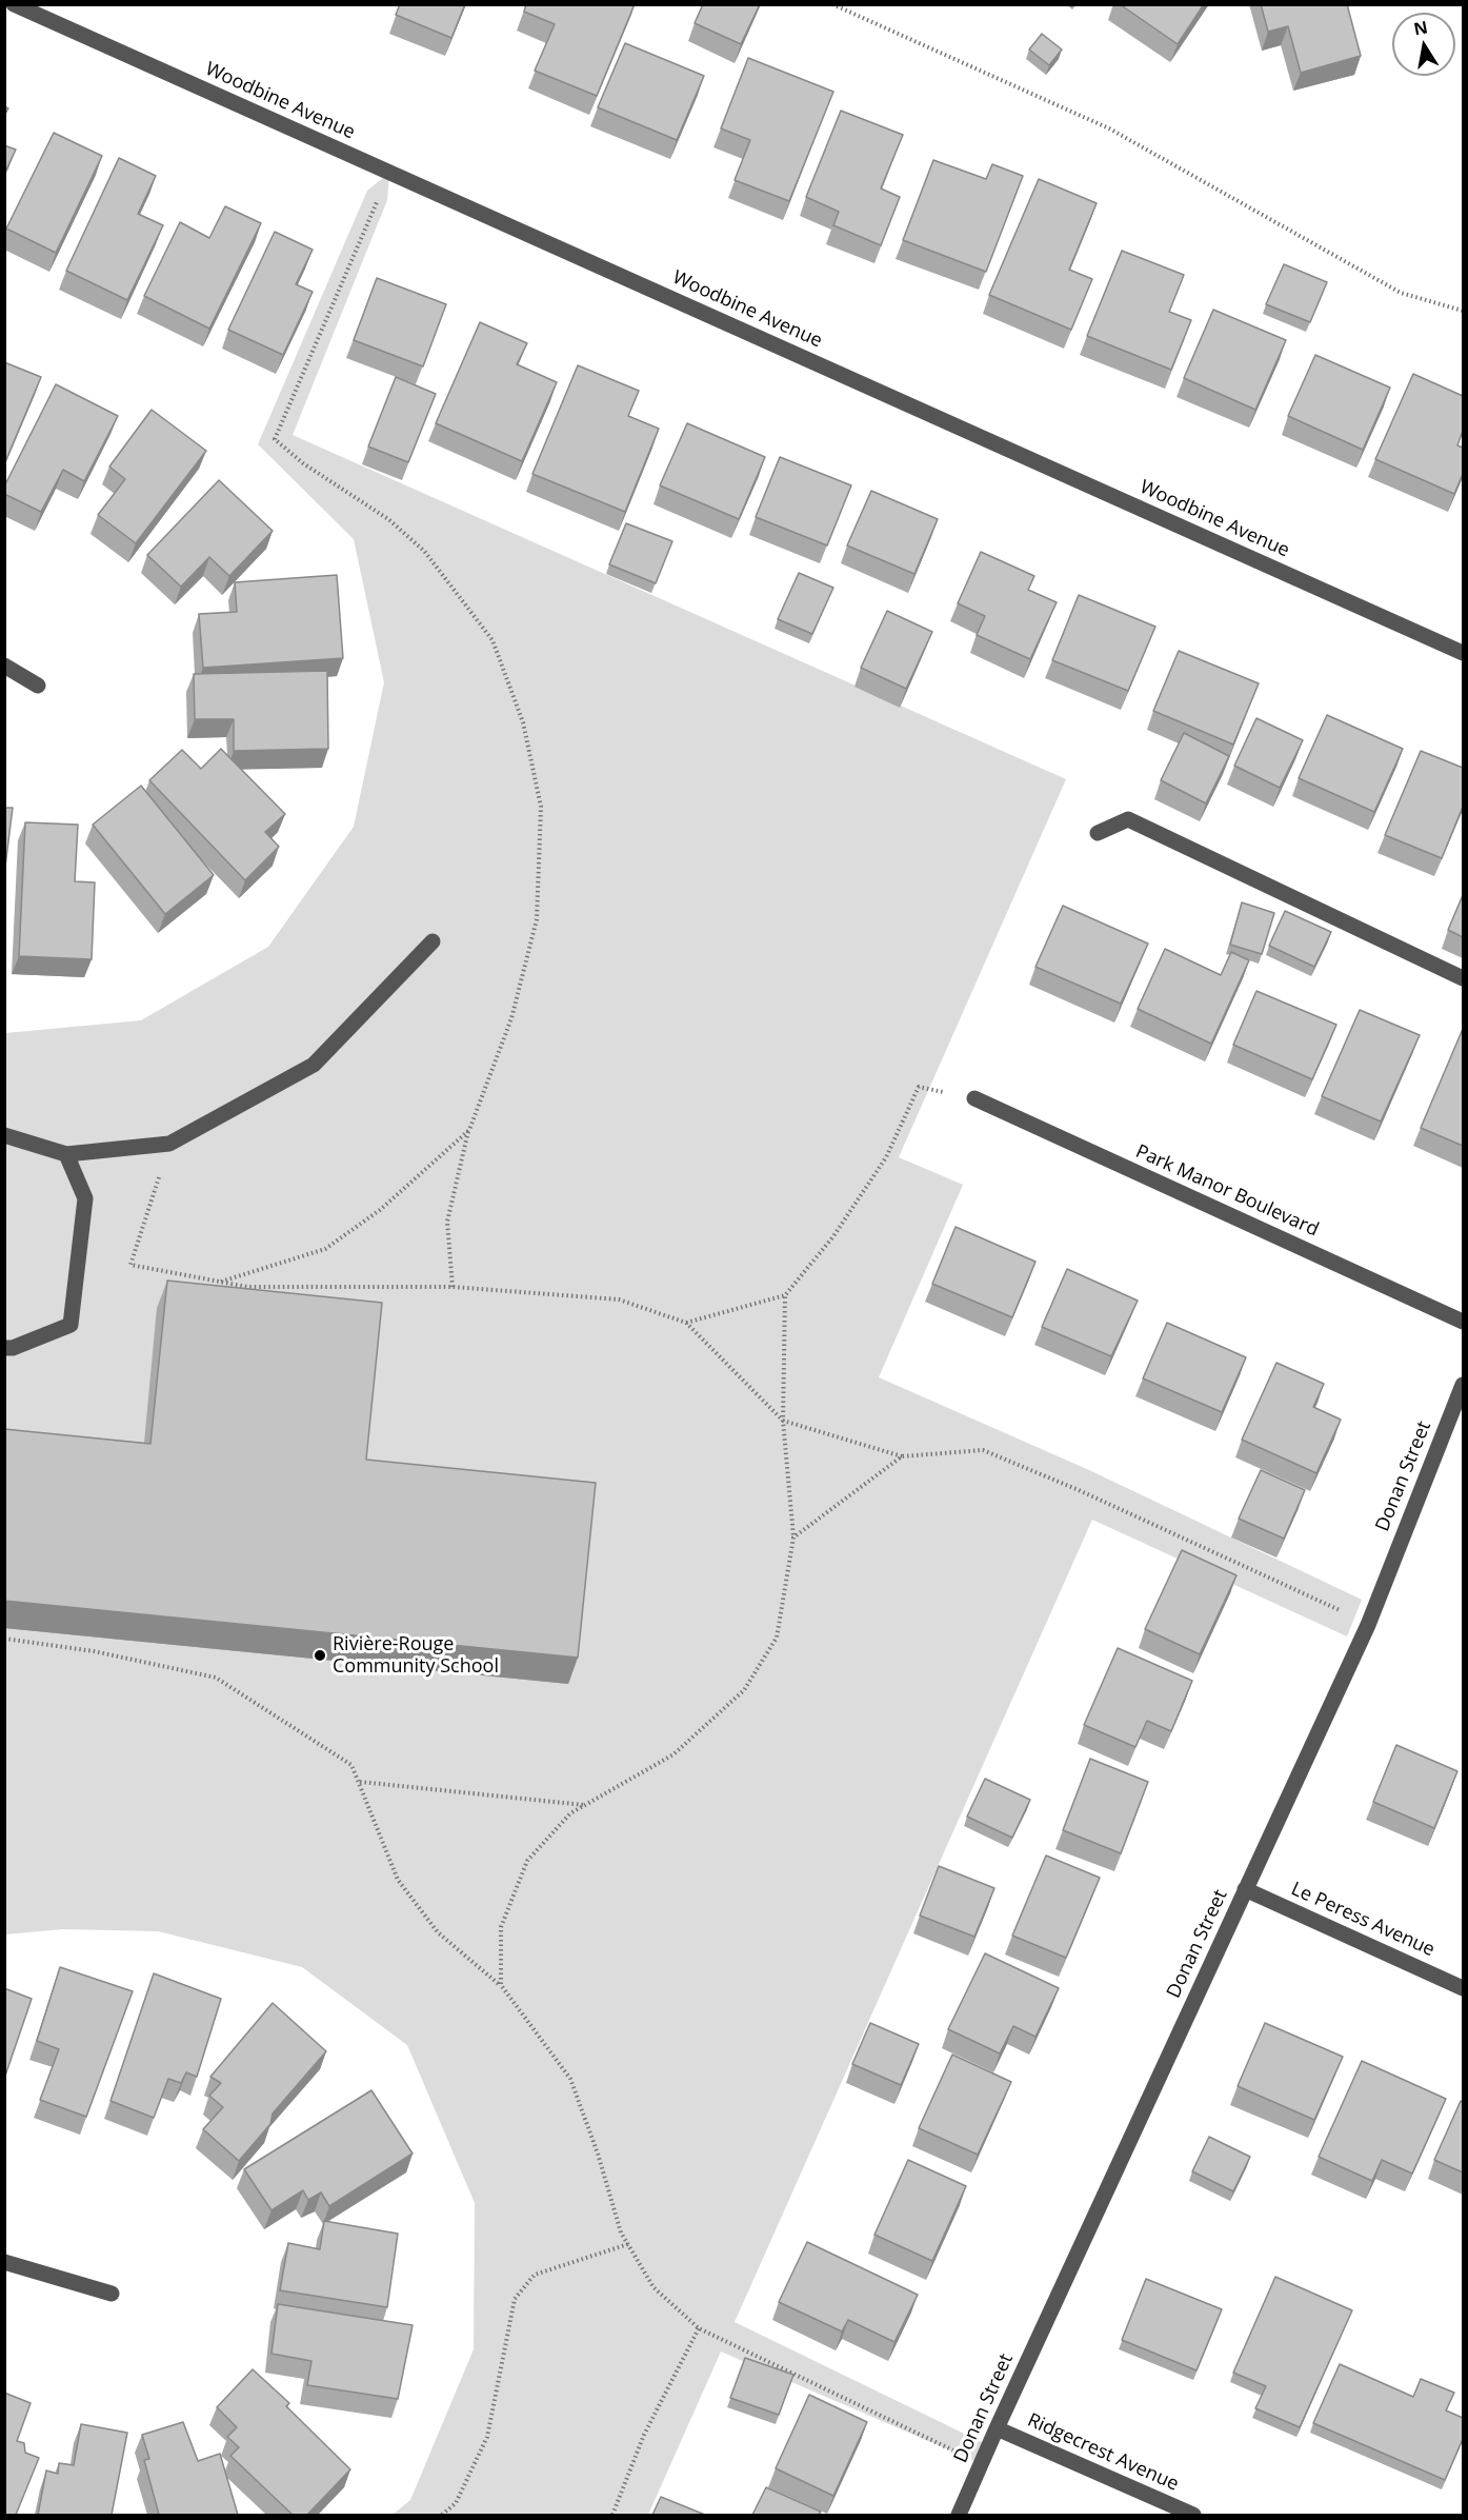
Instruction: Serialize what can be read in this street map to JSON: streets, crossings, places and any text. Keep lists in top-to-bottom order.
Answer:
{
  "streets": {
    "street": [
      "Woodbine Avenue",
      "Park Manor Boulevard",
      "Donan Street",
      "Le Peress Avenue",
      "Ridgecrest Avenue"
    ]
  },
  "crossings": [
    ["Donan Street", "Le Peress Avenue"],
    ["Donan Street", "Ridgecrest Avenue"]
  ],
  "places": ["Rivière-Rouge Community School"],
  "north": "top"
}
